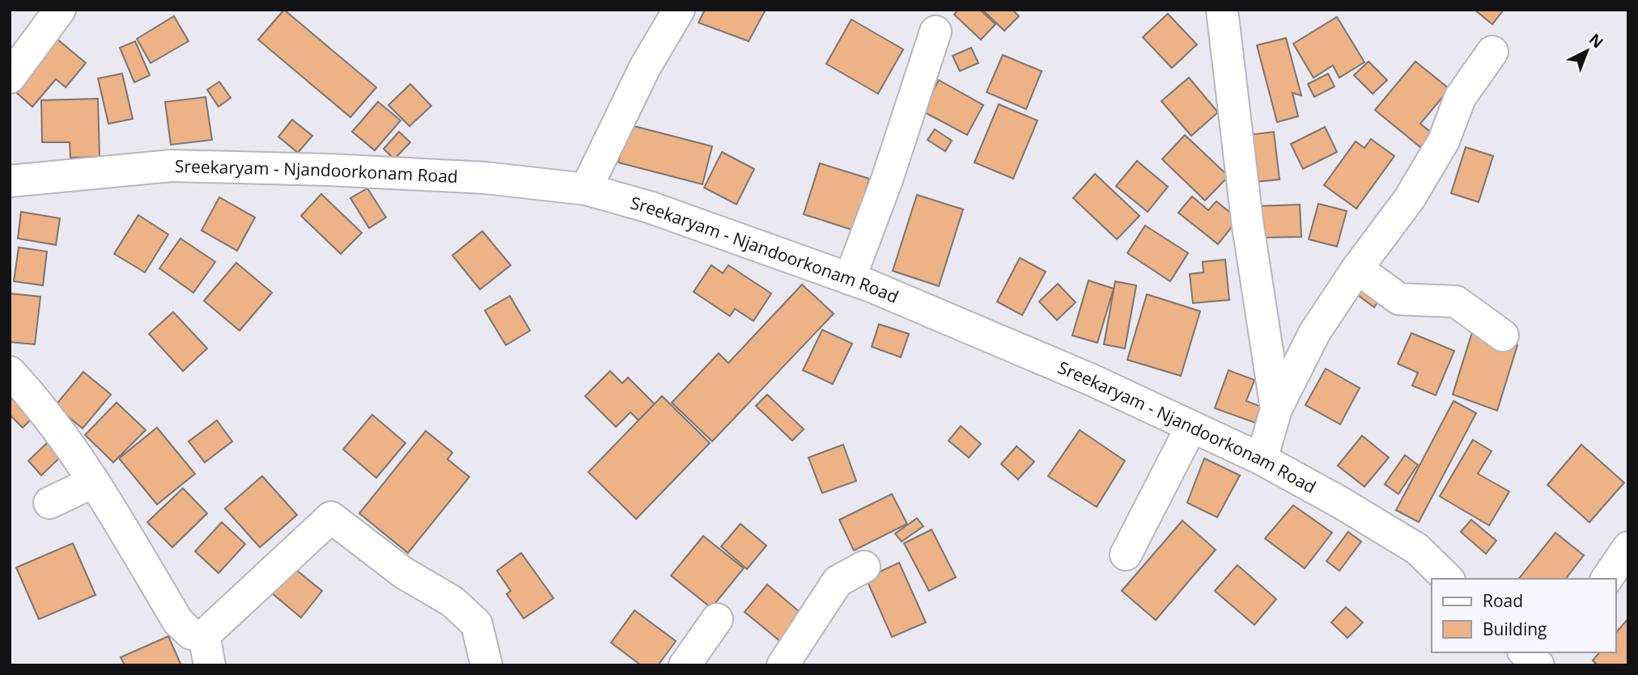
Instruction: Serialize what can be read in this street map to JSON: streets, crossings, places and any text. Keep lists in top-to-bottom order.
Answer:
{
  "streets": {
    "street": ["Sreekaryam - Njandoorkonam Road"]
  },
  "legend": ["Road", "Building"],
  "north": "top right"
}
